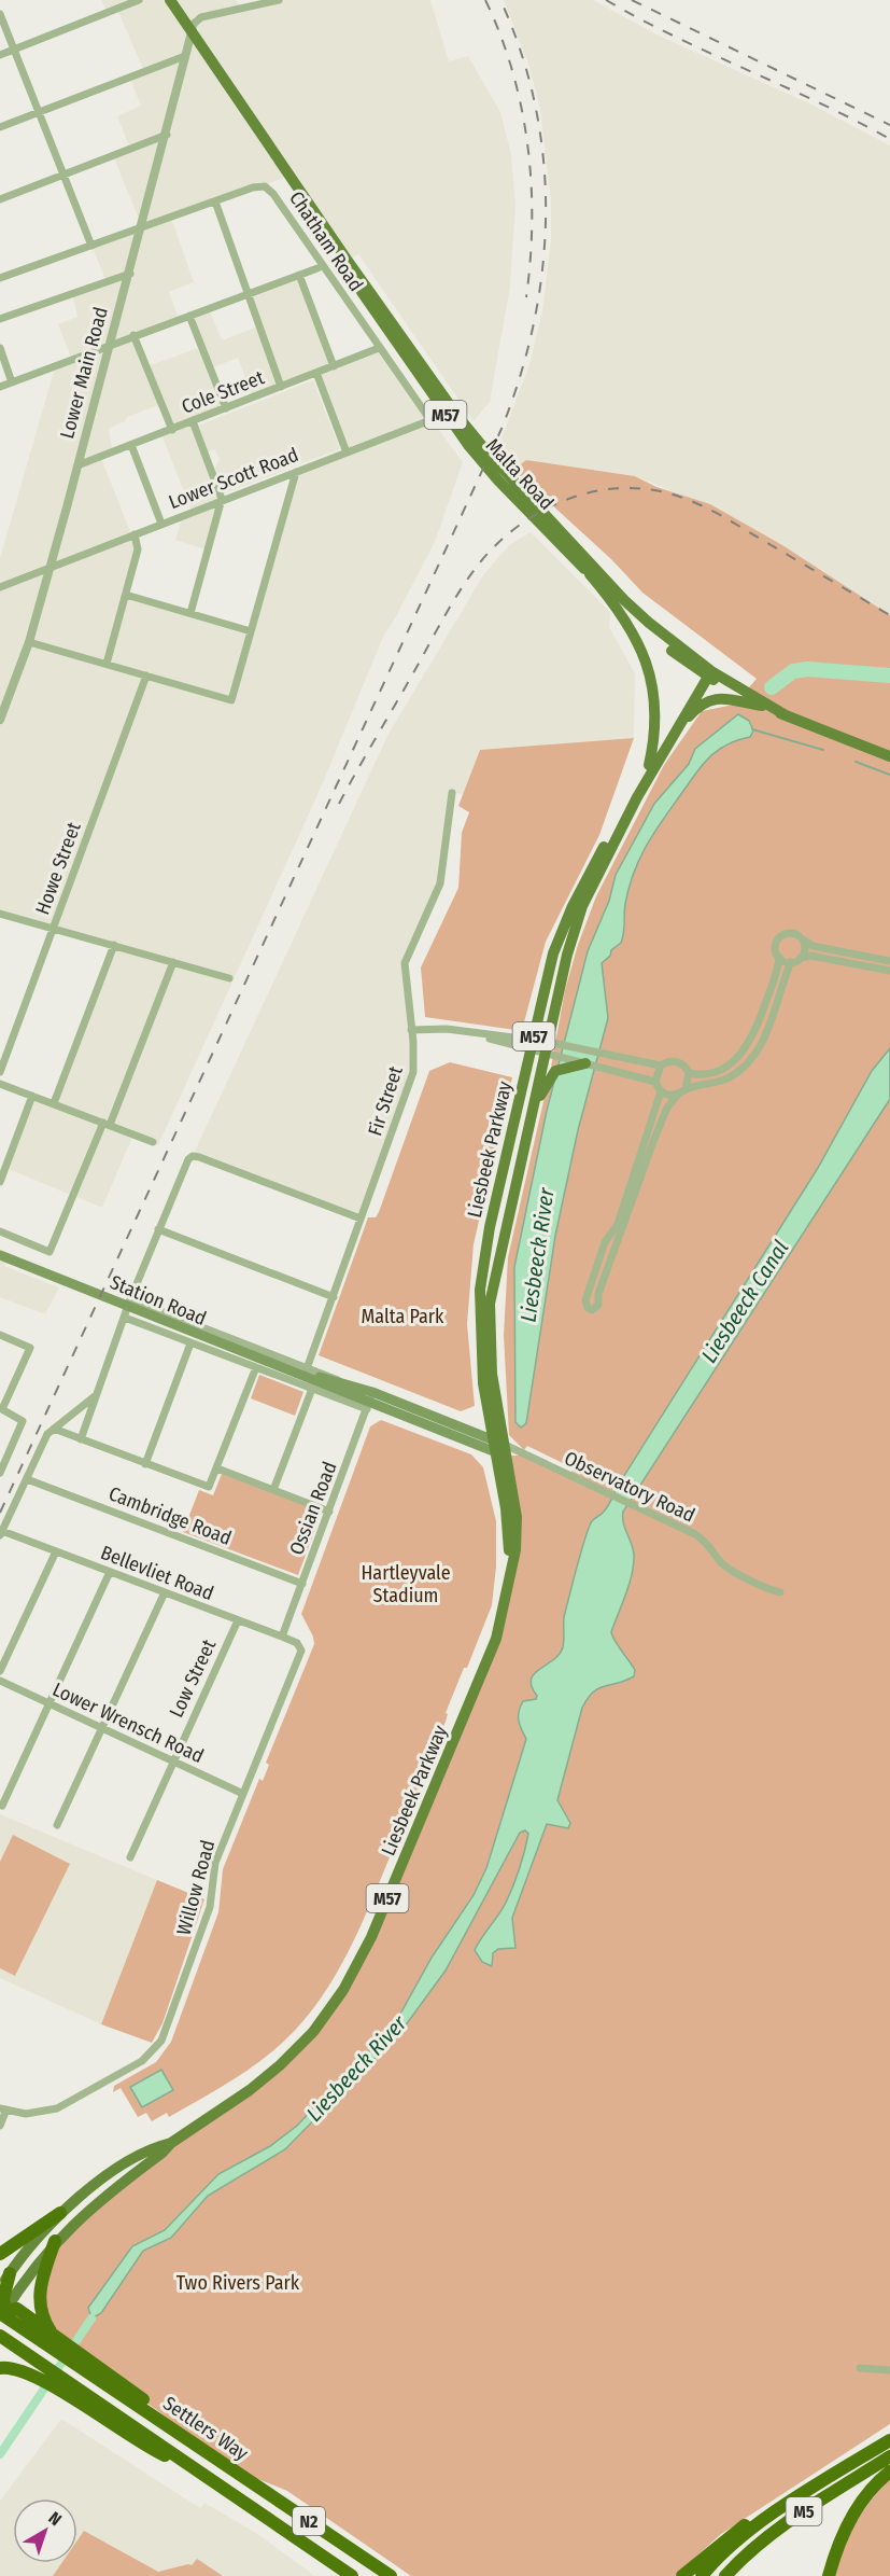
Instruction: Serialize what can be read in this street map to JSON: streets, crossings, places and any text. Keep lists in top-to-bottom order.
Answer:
{
  "streets": {
    "highway": ["Settlers Way", "M5", "N2"],
    "main road": [
      "M57",
      "Malta Road",
      "Liesbeek Parkway",
      "Station Road"
    ],
    "street": [
      "Chatham Road",
      "Lower Main Road",
      "Cole Street",
      "Lower Scott Road",
      "Howe Street",
      "Fir Street",
      "Observatory Road",
      "Ossian Road",
      "Cambridge Road",
      "Bellevliet Road",
      "Low Street",
      "Lower Wrensch Road",
      "Willow Road"
    ]
  },
  "crossings": [
    ["Chatham Road", "Lower Main Road"],
    ["Chatham Road", "Cole Street"],
    ["Chatham Road", "Lower Scott Road"],
    ["Lower Main Road", "Cole Street"],
    ["Lower Main Road", "M57"],
    ["Lower Main Road", "Malta Road"],
    ["Lower Main Road", "Lower Scott Road"],
    ["M57", "Malta Road"],
    ["M57", "Liesbeek Parkway"],
    ["Malta Road", "Liesbeek Parkway"],
    ["Fir Street", "Station Road"],
    ["Liesbeek Parkway", "Station Road"],
    ["Liesbeek Parkway", "Observatory Road"],
    ["Liesbeek Parkway", "Settlers Way"],
    ["Station Road", "Observatory Road"],
    ["Station Road", "Ossian Road"],
    ["Ossian Road", "Cambridge Road"],
    ["Ossian Road", "Bellevliet Road"],
    ["Bellevliet Road", "Low Street"],
    ["Bellevliet Road", "Willow Road"],
    ["Low Street", "Lower Wrensch Road"],
    ["Lower Wrensch Road", "Willow Road"]
  ],
  "water": ["Liesbeeck River", "Liesbeeck Canal"],
  "parks": ["Malta Park", "Hartleyvale Stadium", "Two Rivers Park"],
  "north": "top right"
}
